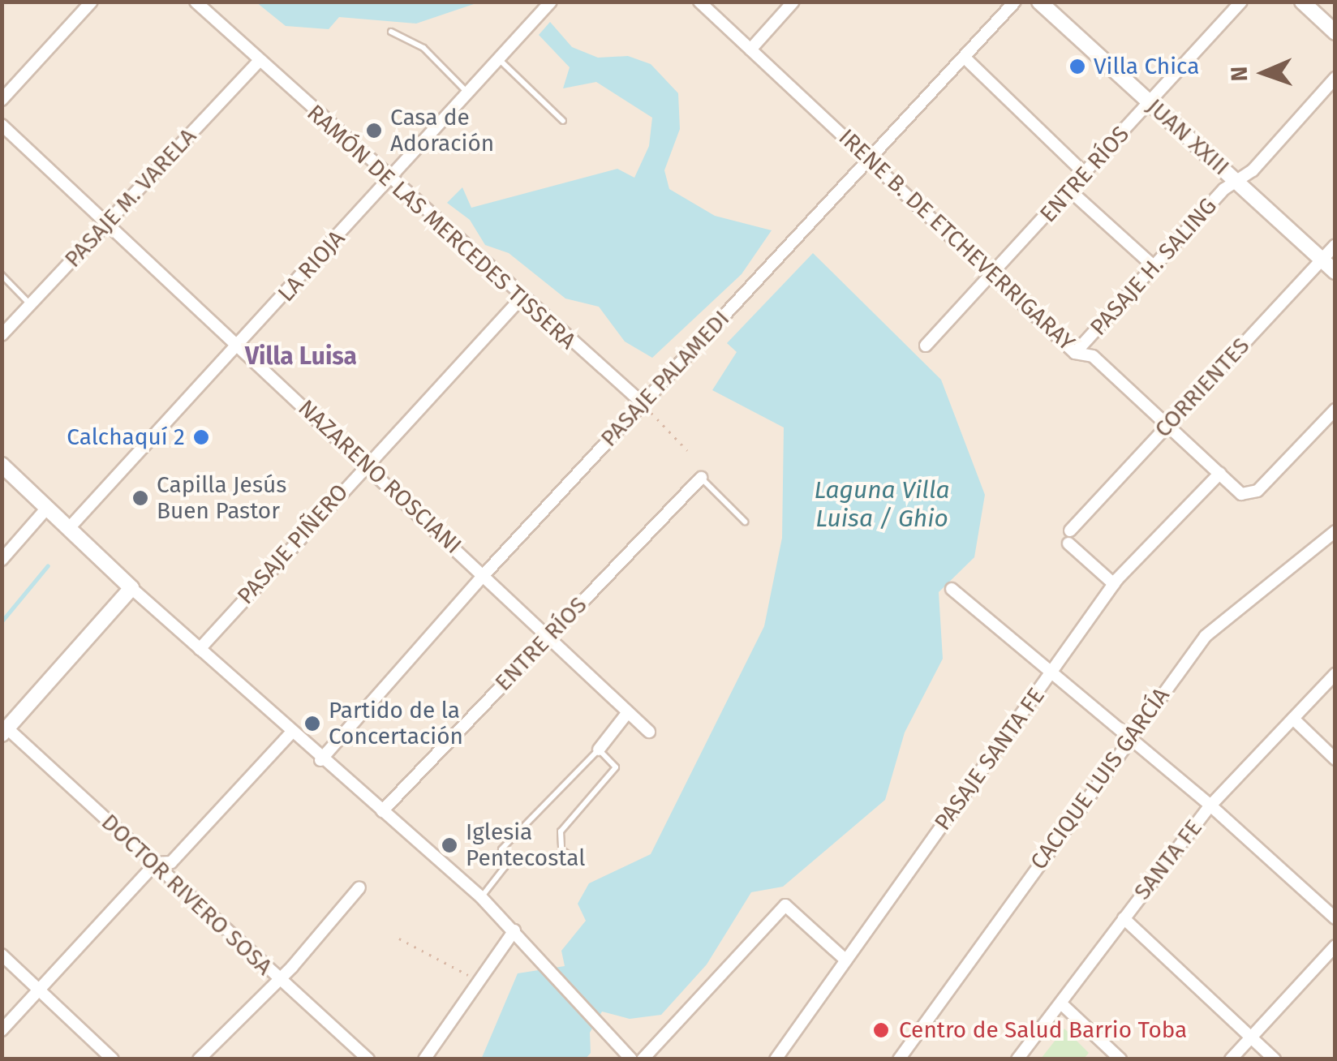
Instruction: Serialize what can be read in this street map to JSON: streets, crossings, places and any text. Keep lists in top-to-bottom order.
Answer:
{
  "streets": {
    "street": [
      "JUAN XXIII",
      "ENTRE RÍOS",
      "PASAJE M. VARELA",
      "RAMÓN DE LAS MERCEDES TISSERA",
      "IRENE B. DE ETCHEVERRIGARAY",
      "LA RIOJA",
      "PASAJE H. SALING",
      "PASAJE PALAMEDI",
      "CORRIENTES",
      "NAZARENO ROSCIANI",
      "PASAJE PIÑERO",
      "PASAJE SANTA FE",
      "CACIQUE LUIS GARCÍA",
      "SANTA FE",
      "DOCTOR RIVERO SOSA"
    ]
  },
  "crossings": [
    ["JUAN XXIII", "ENTRE RÍOS"],
    ["JUAN XXIII", "PASAJE H. SALING"],
    ["JUAN XXIII", "CORRIENTES"],
    ["ENTRE RÍOS", "IRENE B. DE ETCHEVERRIGARAY"],
    ["ENTRE RÍOS", "NAZARENO ROSCIANI"],
    ["PASAJE M. VARELA", "RAMÓN DE LAS MERCEDES TISSERA"],
    ["PASAJE M. VARELA", "NAZARENO ROSCIANI"],
    ["RAMÓN DE LAS MERCEDES TISSERA", "LA RIOJA"],
    ["RAMÓN DE LAS MERCEDES TISSERA", "PASAJE PALAMEDI"],
    ["RAMÓN DE LAS MERCEDES TISSERA", "PASAJE PIÑERO"],
    ["IRENE B. DE ETCHEVERRIGARAY", "PASAJE H. SALING"],
    ["IRENE B. DE ETCHEVERRIGARAY", "PASAJE PALAMEDI"],
    ["IRENE B. DE ETCHEVERRIGARAY", "CORRIENTES"],
    ["IRENE B. DE ETCHEVERRIGARAY", "PASAJE SANTA FE"],
    ["LA RIOJA", "NAZARENO ROSCIANI"],
    ["PASAJE PALAMEDI", "NAZARENO ROSCIANI"],
    ["CORRIENTES", "PASAJE SANTA FE"],
    ["NAZARENO ROSCIANI", "PASAJE PIÑERO"]
  ],
  "districts": ["Villa Luisa"],
  "water": ["Laguna Villa Luisa / Ghio"],
  "places": [
    "Villa Chica",
    "Casa de Adoración",
    "Calchaquí 2",
    "Capilla Jesús Buen Pastor",
    "Partido de la Concertación",
    "Iglesia Pentecostal",
    "Centro de Salud Barrio Toba"
  ],
  "north": "left"
}
